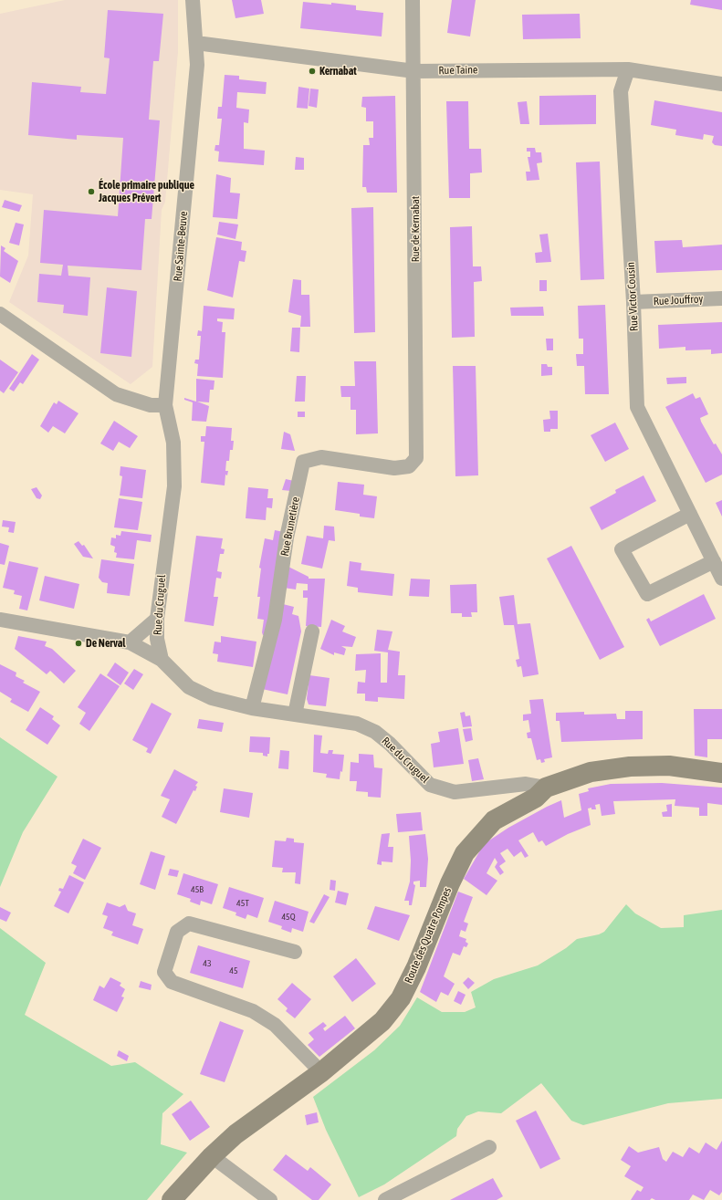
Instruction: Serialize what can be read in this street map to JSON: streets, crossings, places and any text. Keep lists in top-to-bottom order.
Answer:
{
  "streets": {
    "street": [
      "Rue Taine",
      "Rue de Kernabat",
      "Rue Sainte-Beuve",
      "Rue Victor Cousin",
      "Rue Jouffroy",
      "Rue Brunetière",
      "Rue du Cruguel",
      "Route des Quatre Pompes"
    ]
  },
  "crossings": [
    ["Rue Taine", "Rue de Kernabat"],
    ["Rue Taine", "Rue Sainte-Beuve"],
    ["Rue Taine", "Rue Victor Cousin"],
    ["Rue de Kernabat", "Rue Brunetière"],
    ["Rue Sainte-Beuve", "Rue du Cruguel"],
    ["Rue Victor Cousin", "Rue Jouffroy"],
    ["Rue Brunetière", "Rue du Cruguel"],
    ["Rue du Cruguel", "Route des Quatre Pompes"]
  ],
  "places": ["Kernabat", "École primaire publique Jacques Prévert", "De Nerval"],
  "house_numbers": [
    "45B",
    "45T",
    "45Q",
    "43",
    "45"
  ]
}
